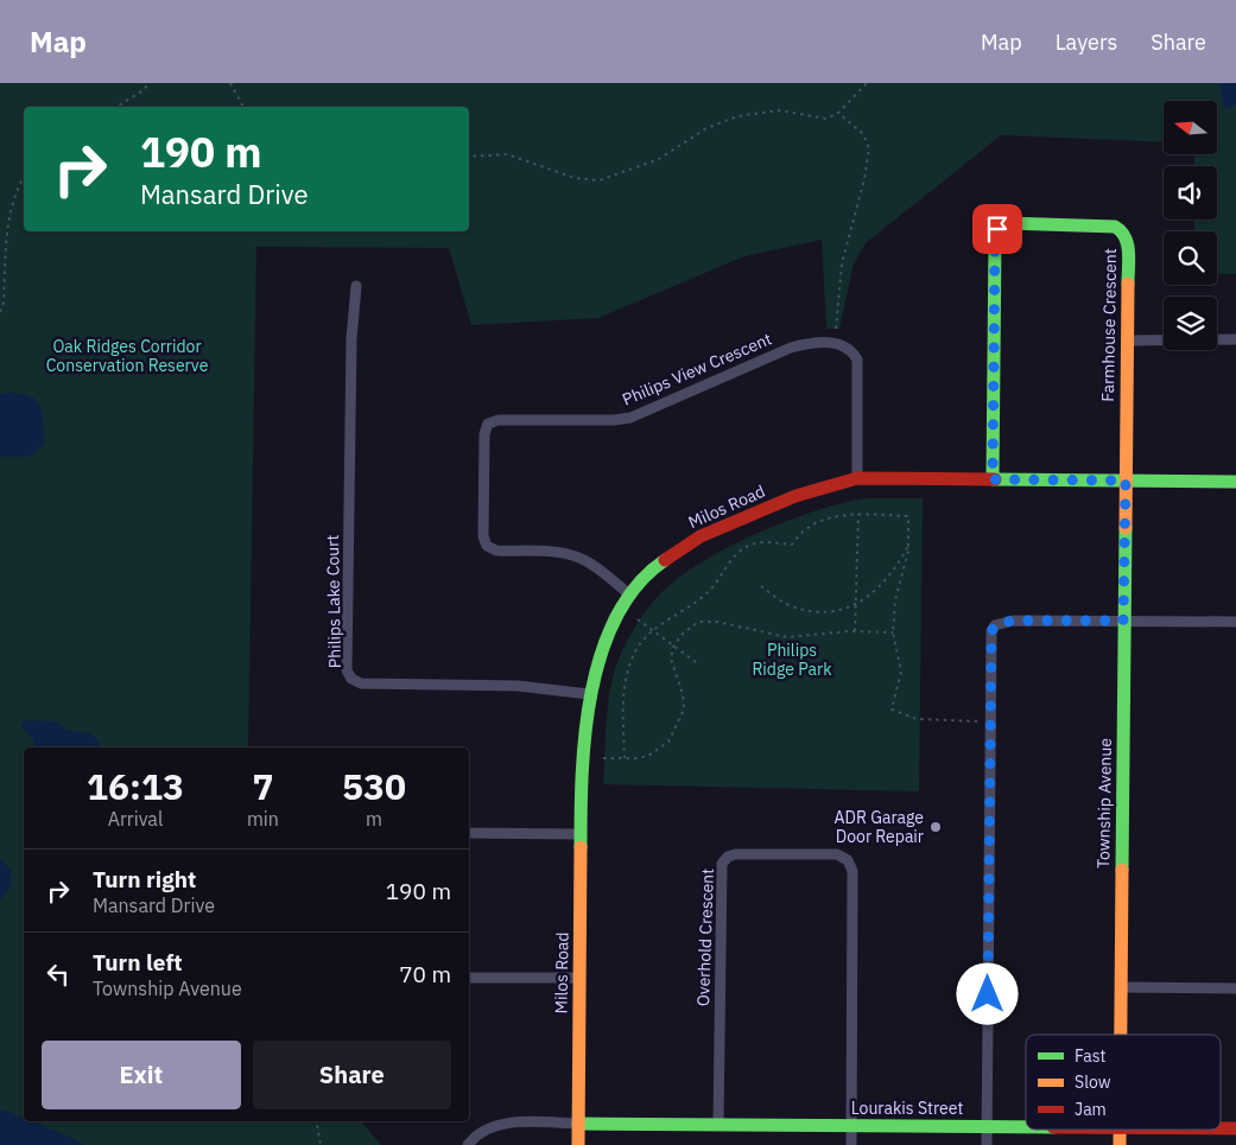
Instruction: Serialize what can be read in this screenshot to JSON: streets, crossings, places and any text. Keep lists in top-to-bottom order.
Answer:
{
  "streets": {
    "street": [
      "Farmhouse Crescent",
      "Philips View Crescent",
      "Milos Road",
      "Philips Lake Court",
      "Township Avenue",
      "Overhold Crescent",
      "Lourakis Street"
    ]
  },
  "crossings": [
    ["Farmhouse Crescent", "Milos Road"],
    ["Farmhouse Crescent", "Township Avenue"],
    ["Philips View Crescent", "Milos Road"],
    ["Milos Road", "Philips Lake Court"],
    ["Milos Road", "Township Avenue"],
    ["Milos Road", "Lourakis Street"],
    ["Overhold Crescent", "Lourakis Street"]
  ],
  "parks": ["Oak Ridges Corridor Conservation Reserve", "Philips Ridge Park"],
  "places": ["ADR Garage Door Repair"],
  "legend": ["Fast", "Slow", "Jam"],
  "north": "left",
  "page": {
    "header": "Map",
    "nav": ["Map", "Layers", "Share"],
    "turn": ["190 m", "Mansard Drive"],
    "eta": [
      "16:13",
      "Arrival",
      "7",
      "min",
      "530",
      "m"
    ],
    "list": [
      {
        "name": "Turn right",
        "note": "Mansard Drive",
        "value": "190 m"
      },
      {
        "name": "Turn left",
        "note": "Township Avenue",
        "value": "70 m"
      }
    ],
    "buttons": ["Exit", "Share"]
  }
}
